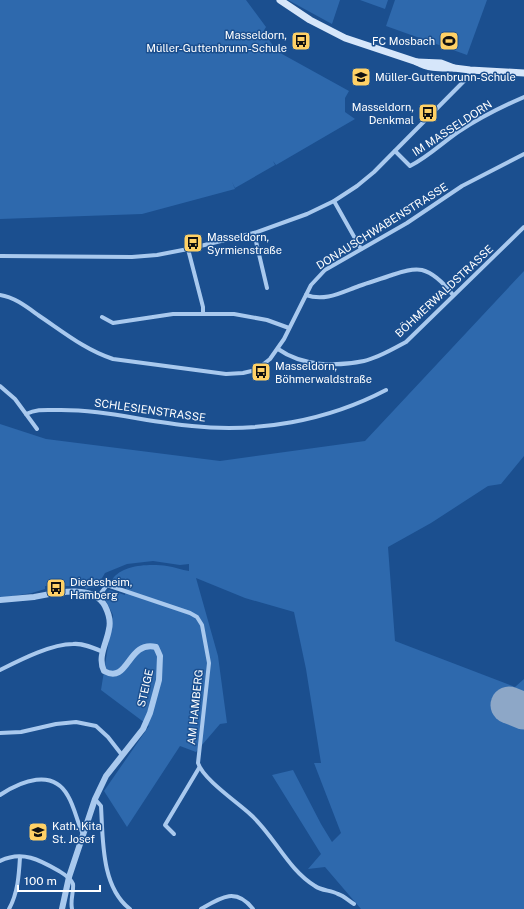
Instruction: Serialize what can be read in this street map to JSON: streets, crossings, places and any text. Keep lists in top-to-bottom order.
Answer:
{
  "streets": {
    "street": [
      "IM MASSELDORN",
      "DONAUSCHWABENSTRASSE",
      "BÖHMERWALDSTRASSE",
      "SCHLESIENSTRASSE",
      "STEIGE",
      "AM HAMBERG"
    ]
  },
  "crossings": [
    ["DONAUSCHWABENSTRASSE", "BÖHMERWALDSTRASSE"],
    ["STEIGE", "AM HAMBERG"]
  ],
  "places": {
    "bus stop": [
      "Masseldorn, Müller-Guttenbrunn-Schule",
      "Masseldorn, Denkmal",
      "Masseldorn, Syrmienstraße",
      "Masseldorn, Böhmerwaldstraße",
      "Diedesheim, Hamberg"
    ],
    "sports": ["FC Mosbach"],
    "school or university": ["Müller-Guttenbrunn-Schule", "Kath. Kita St. Josef"]
  },
  "scale_bar": "100 m"
}
